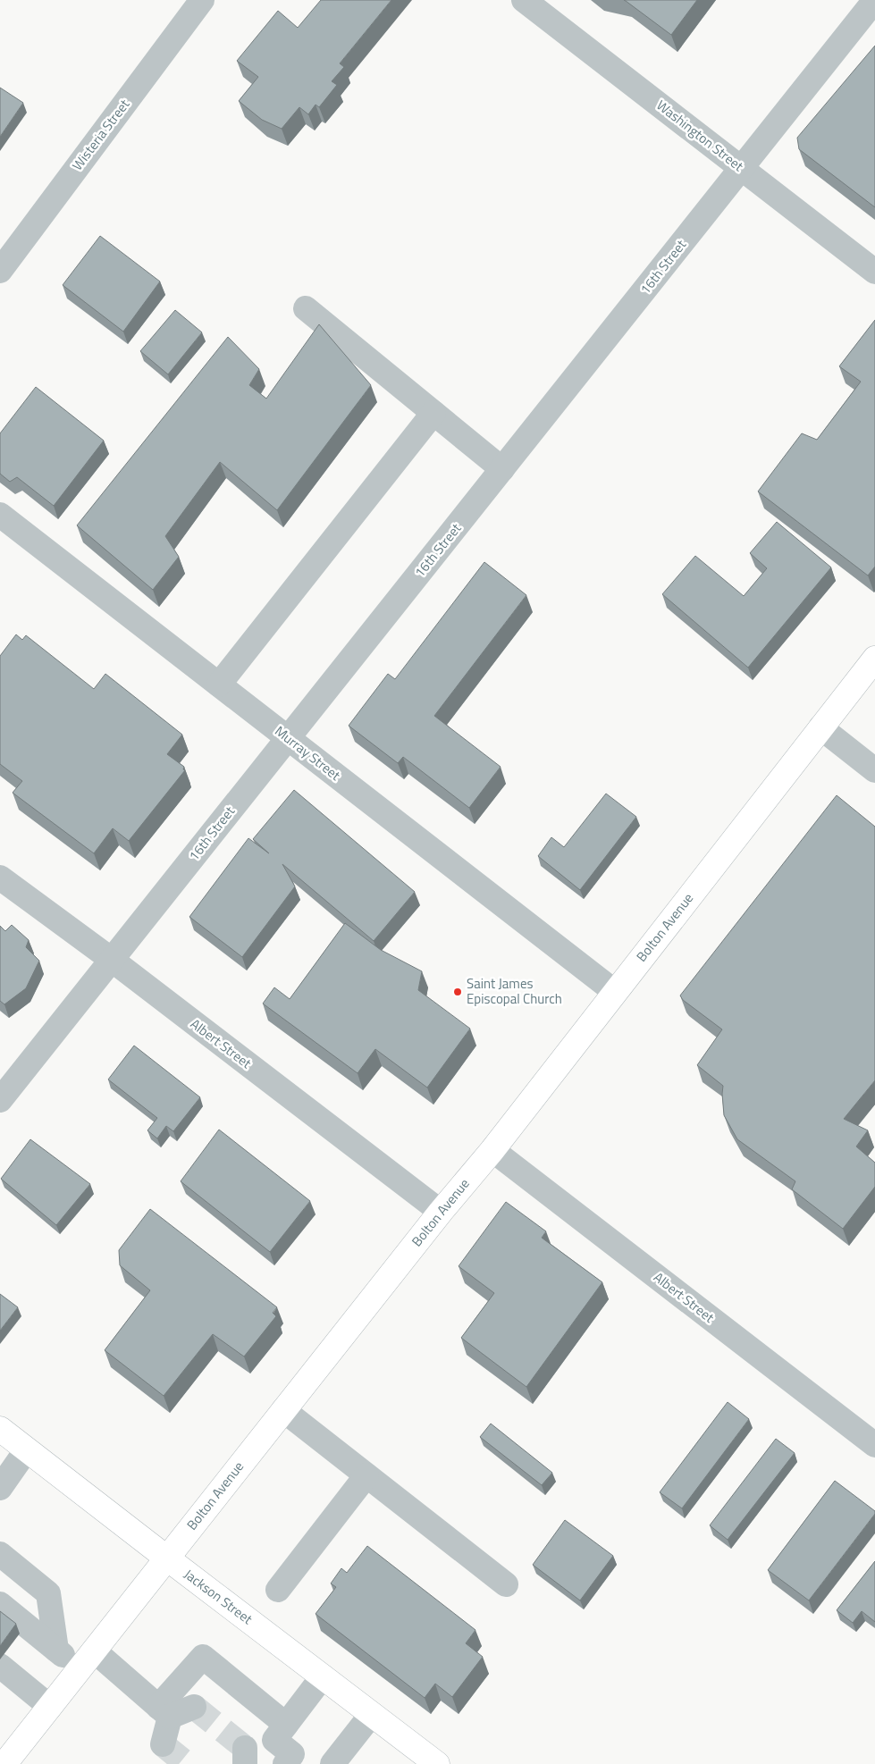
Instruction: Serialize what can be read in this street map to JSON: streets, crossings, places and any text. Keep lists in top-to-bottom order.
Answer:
{
  "streets": {
    "main road": ["Bolton Avenue", "Jackson Street"],
    "street": [
      "Wisteria Street",
      "Washington Street",
      "16th Street",
      "Murray Street",
      "Albert Street"
    ]
  },
  "crossings": [
    ["Washington Street", "16th Street"],
    ["16th Street", "Murray Street"],
    ["16th Street", "Albert Street"],
    ["Murray Street", "Bolton Avenue"],
    ["Bolton Avenue", "Albert Street"],
    ["Bolton Avenue", "Jackson Street"]
  ],
  "places": ["Saint James Episcopal Church"]
}
